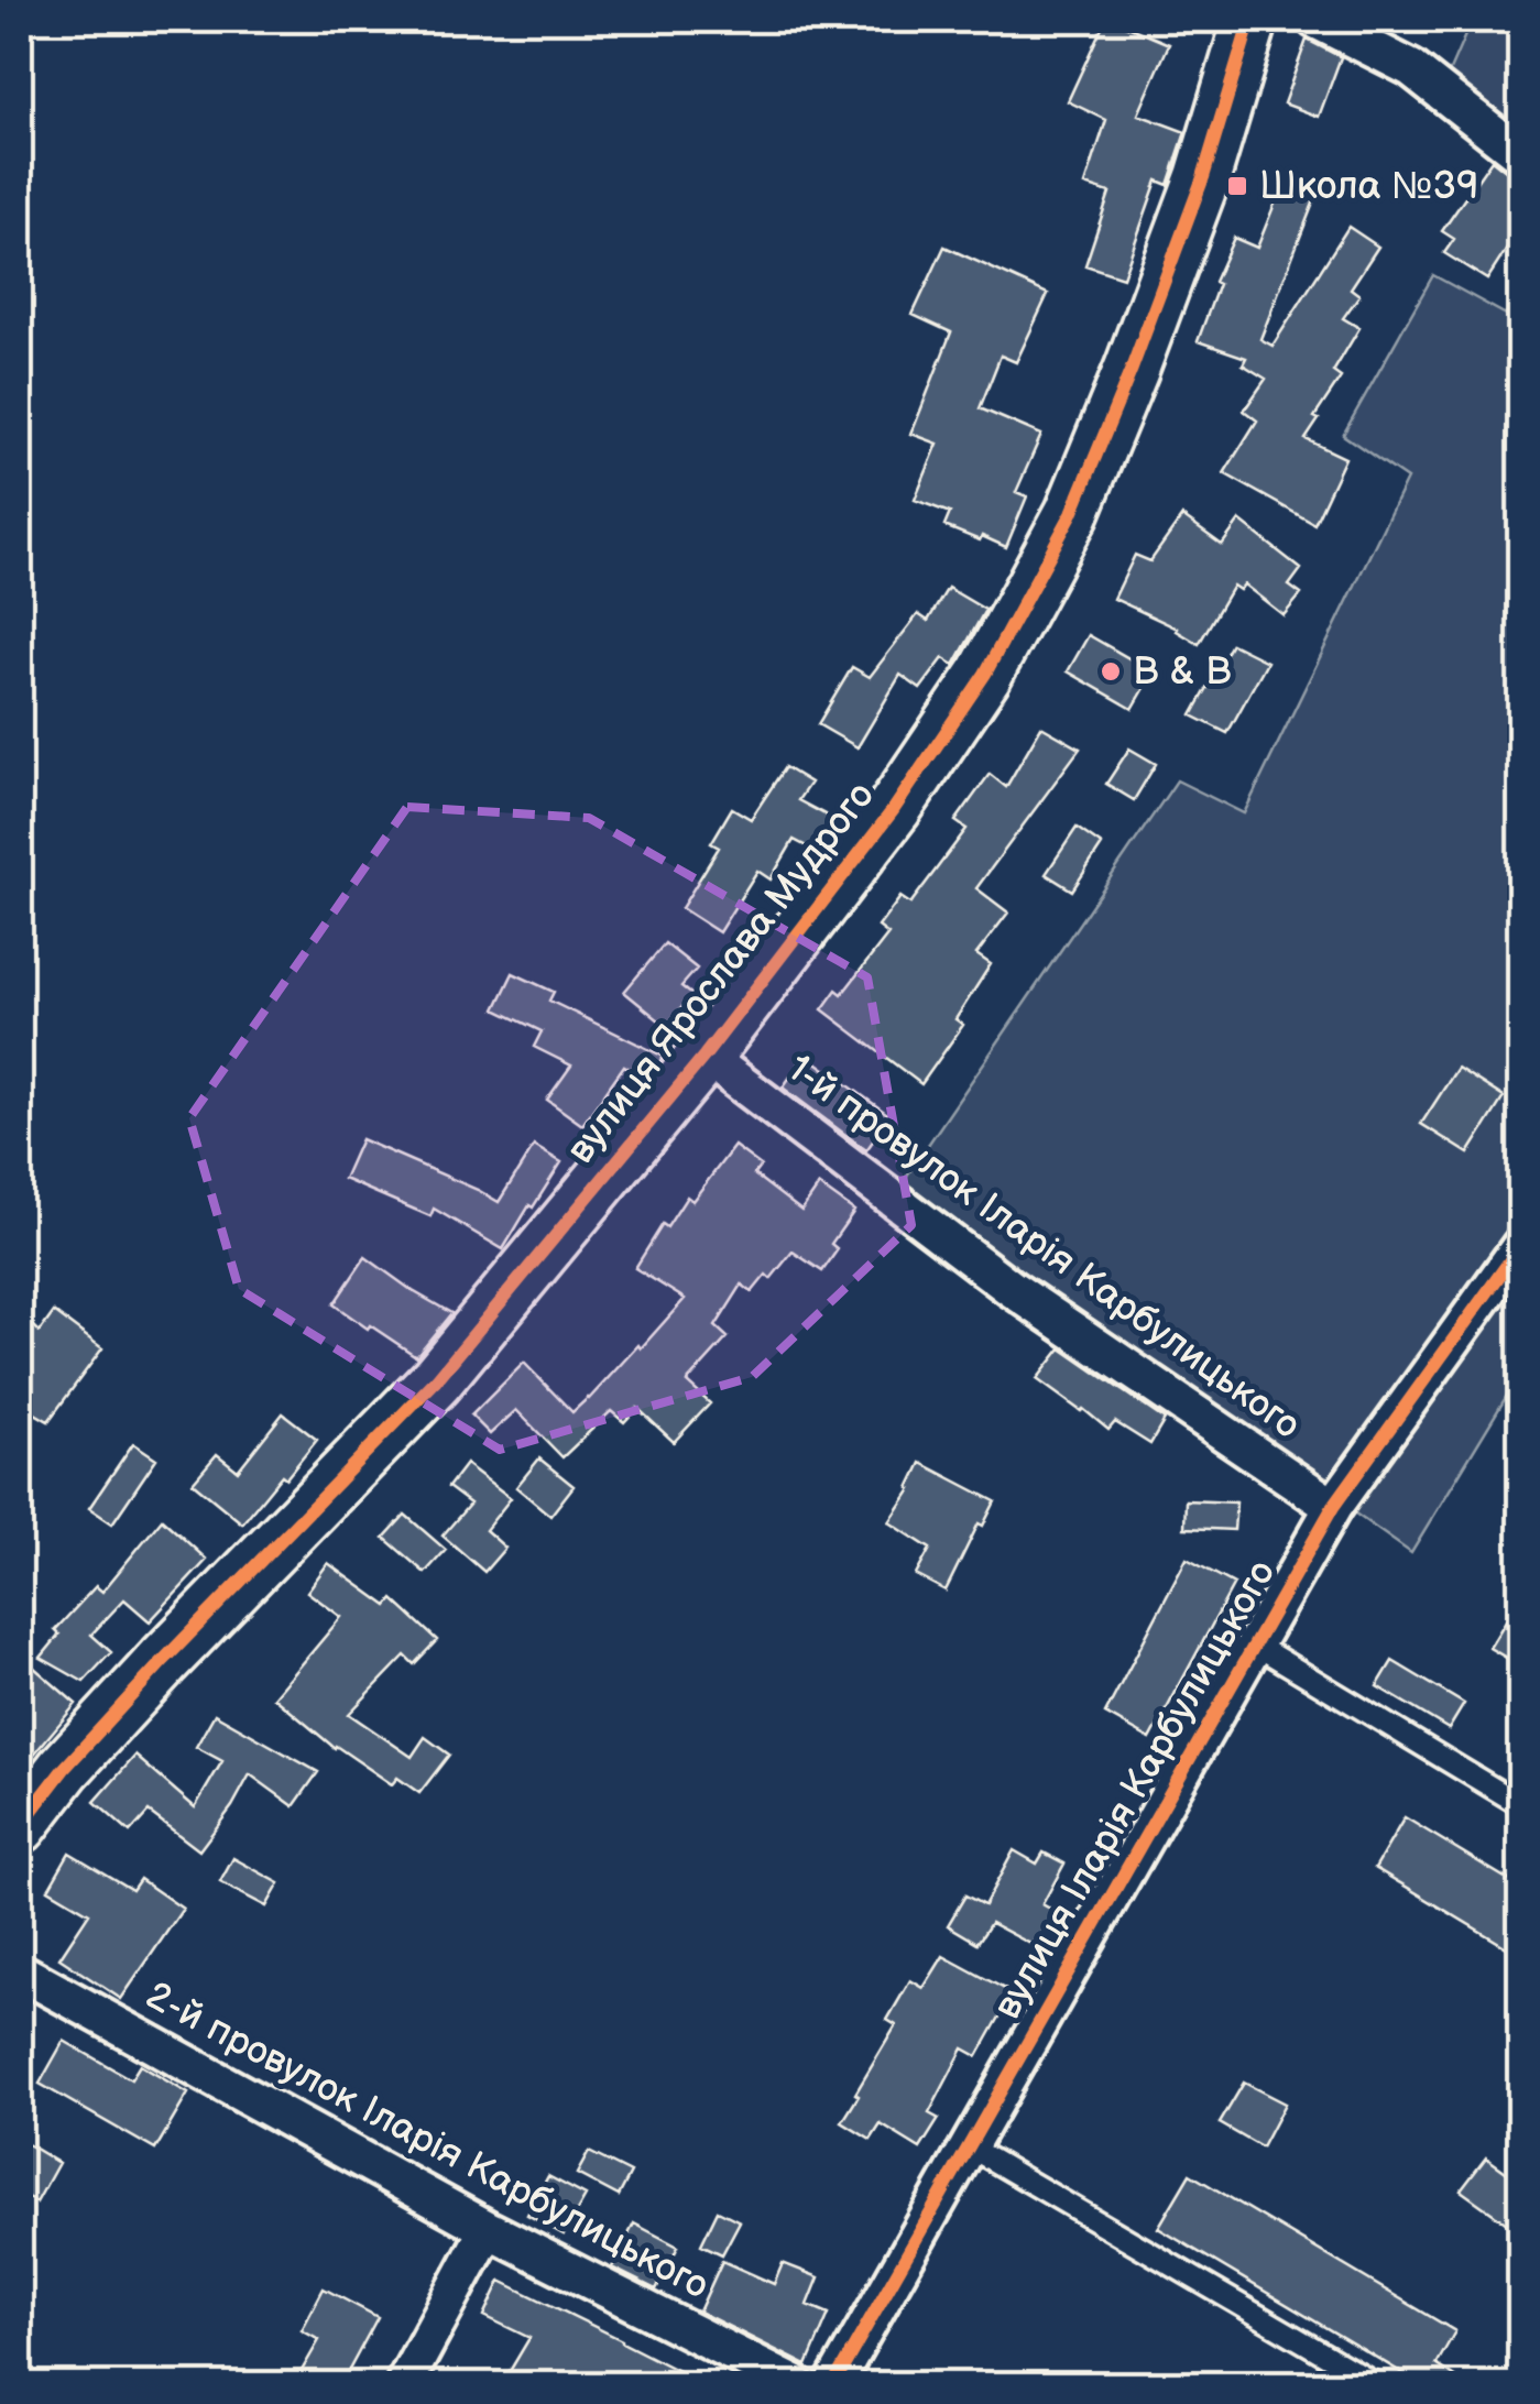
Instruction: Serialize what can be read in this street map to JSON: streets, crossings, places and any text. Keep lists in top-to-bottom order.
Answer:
{
  "streets": {
    "main road": ["вулиця Ярослава Мудрого"],
    "street": ["1-й провулок Іларія Карбулицького", "вулиця Іларія Карбулицького", "2-й провулок Іларія Карбулицького"]
  },
  "crossings": [
    ["вулиця Ярослава Мудрого", "1-й провулок Іларія Карбулицького"],
    ["1-й провулок Іларія Карбулицького", "вулиця Іларія Карбулицького"]
  ],
  "places": {
    "transit": ["Школа №39"],
    "other": ["B & B"]
  }
}
